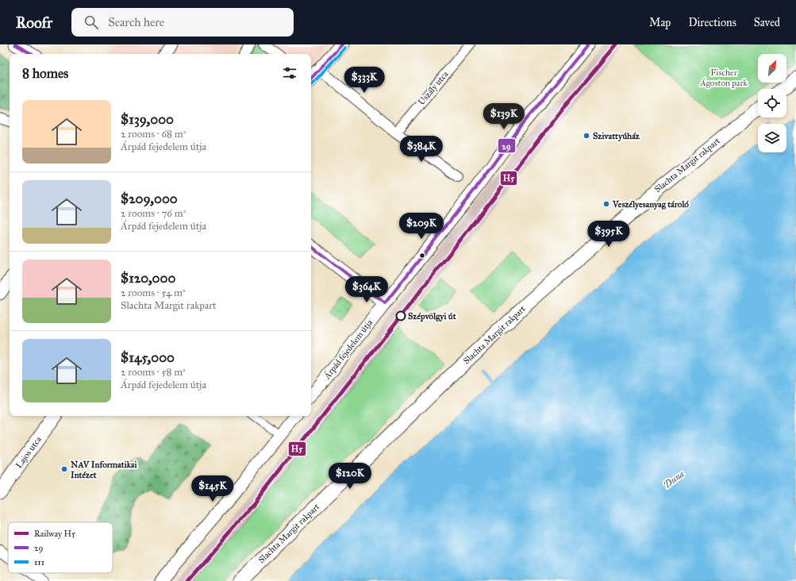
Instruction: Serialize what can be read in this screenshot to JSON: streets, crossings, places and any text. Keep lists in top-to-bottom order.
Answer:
{
  "streets": {
    "main road": ["Slachta Margit rakpart", "Lajos utca"],
    "street": ["Uszály utca", "Árpád fejedelem útja"]
  },
  "water": ["Duna"],
  "parks": ["Fischer Ágoston park"],
  "places": [
    "Szivattyúház",
    "Veszélyesanyag tároló",
    "Szépvölgyi út",
    "NAV Informatikai Intézet"
  ],
  "lines": ["rail line H5", "transit line 29", "transit line 111"],
  "legend": ["Railway H5", "29", "111"],
  "north": "top right",
  "page": {
    "header": "Roofr",
    "search": "Search here",
    "nav": ["Map", "Directions", "Saved"],
    "heading": "8 homes",
    "price": [
      "$333K",
      "$139K",
      "$384K",
      "$209K",
      "$395K",
      "$364K",
      "$120K",
      "$145K"
    ],
    "list": [
      {
        "name": "$139,000",
        "note": "2 rooms · 68 m² · Árpád fejedelem útja"
      },
      {
        "name": "$209,000",
        "note": "2 rooms · 76 m² · Árpád fejedelem útja"
      },
      {
        "name": "$120,000",
        "note": "2 rooms · 54 m² · Slachta Margit rakpart"
      },
      {
        "name": "$145,000",
        "note": "2 rooms · 58 m² · Árpád fejedelem útja"
      }
    ]
  }
}
